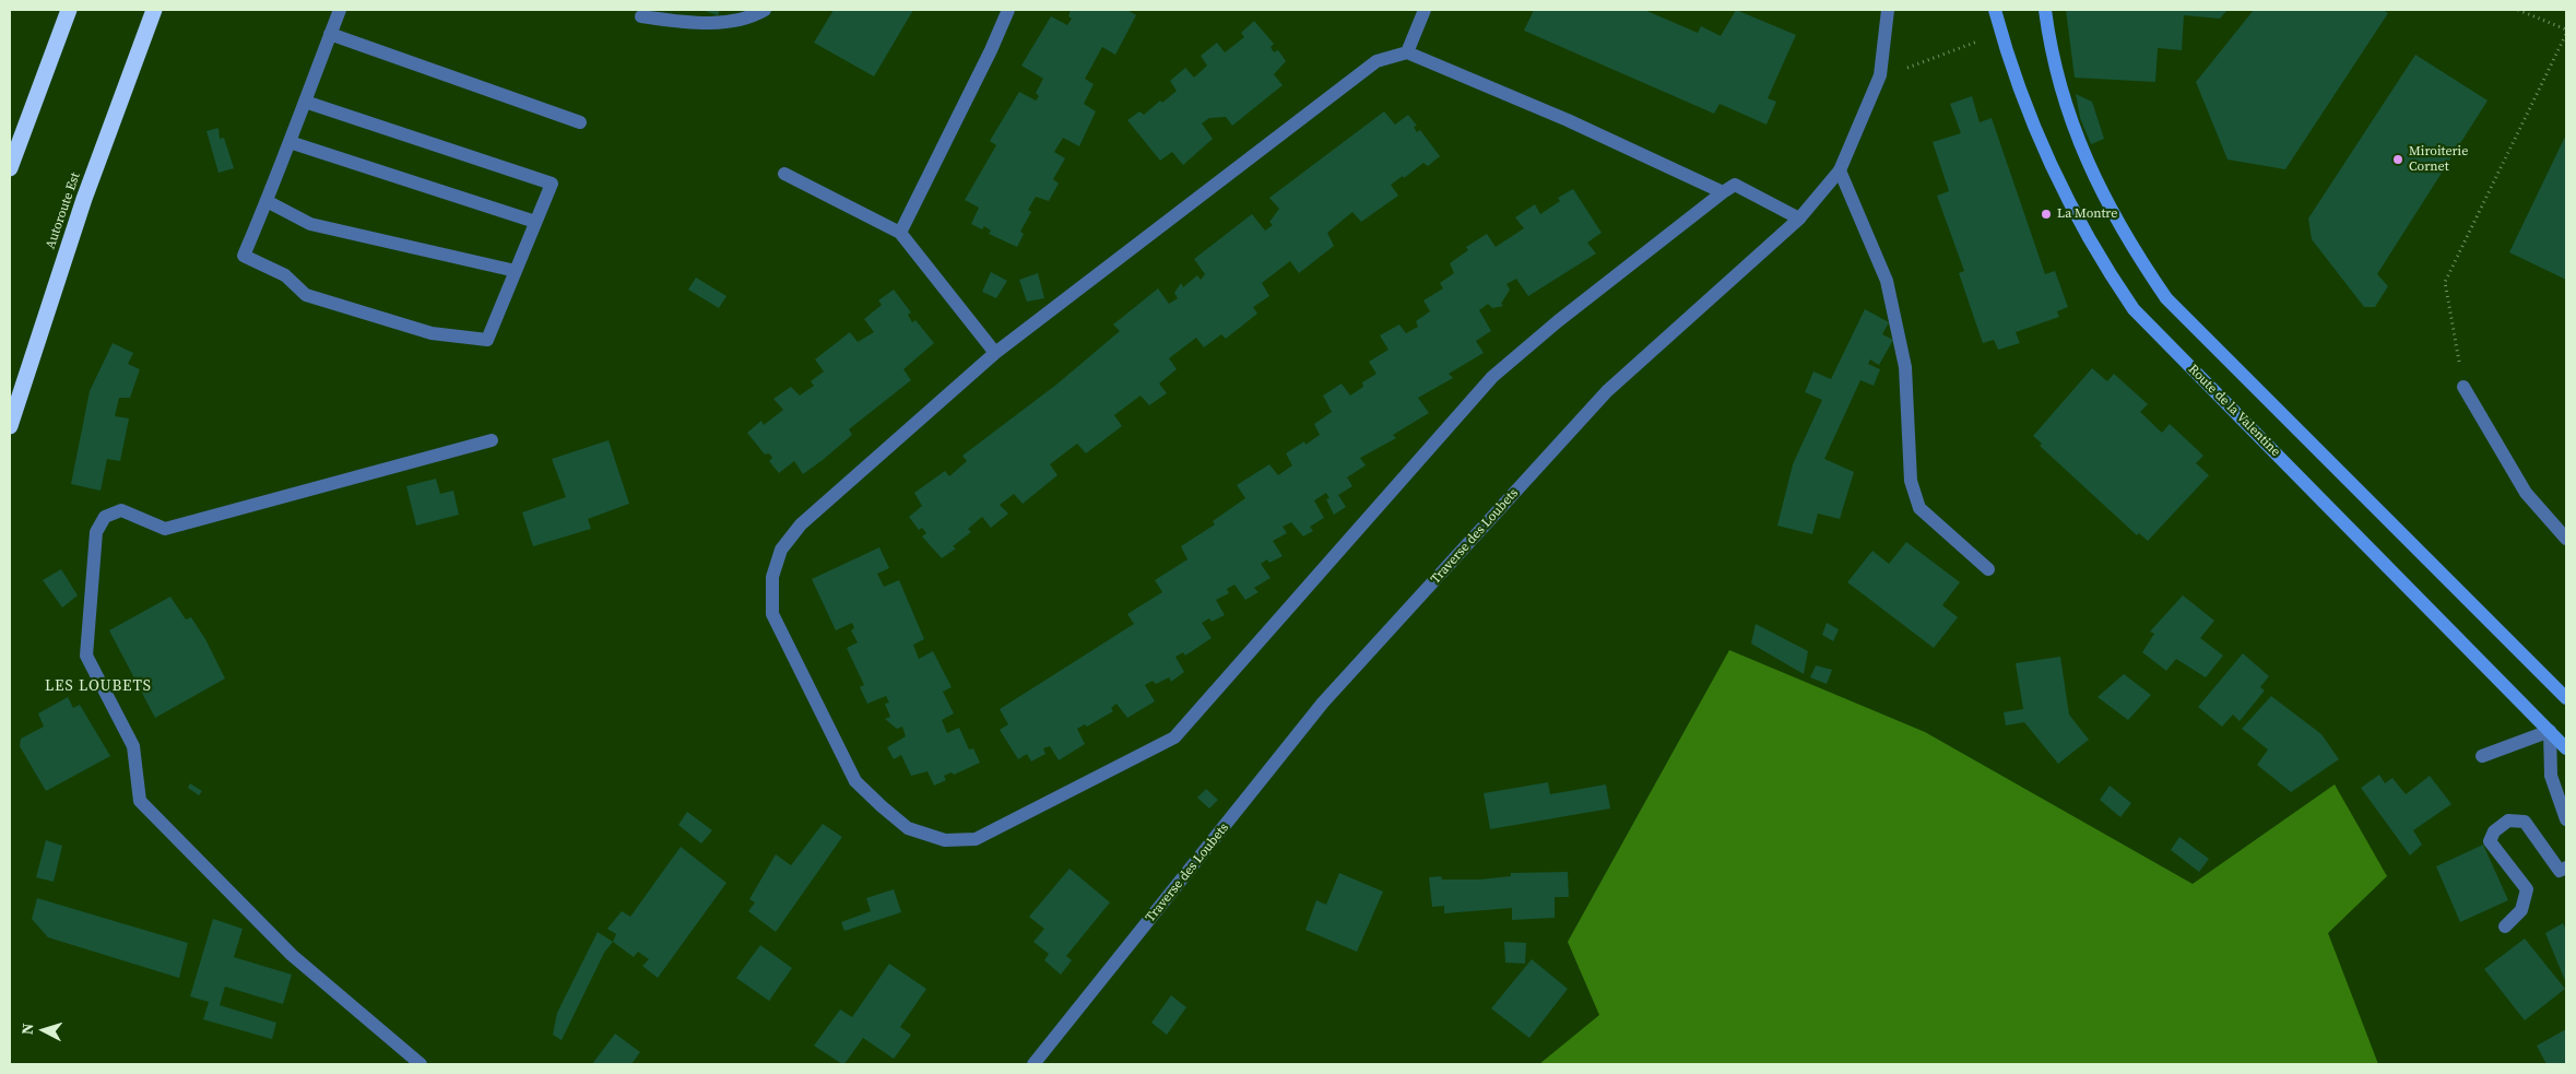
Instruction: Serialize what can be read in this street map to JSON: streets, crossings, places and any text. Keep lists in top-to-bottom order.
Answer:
{
  "streets": {
    "highway": ["Autoroute Est"],
    "main road": ["Route de la Valentine"],
    "street": ["Traverse des Loubets"]
  },
  "districts": ["LES LOUBETS"],
  "places": ["Miroiterie Cornet", "La Montre"],
  "north": "left"
}
